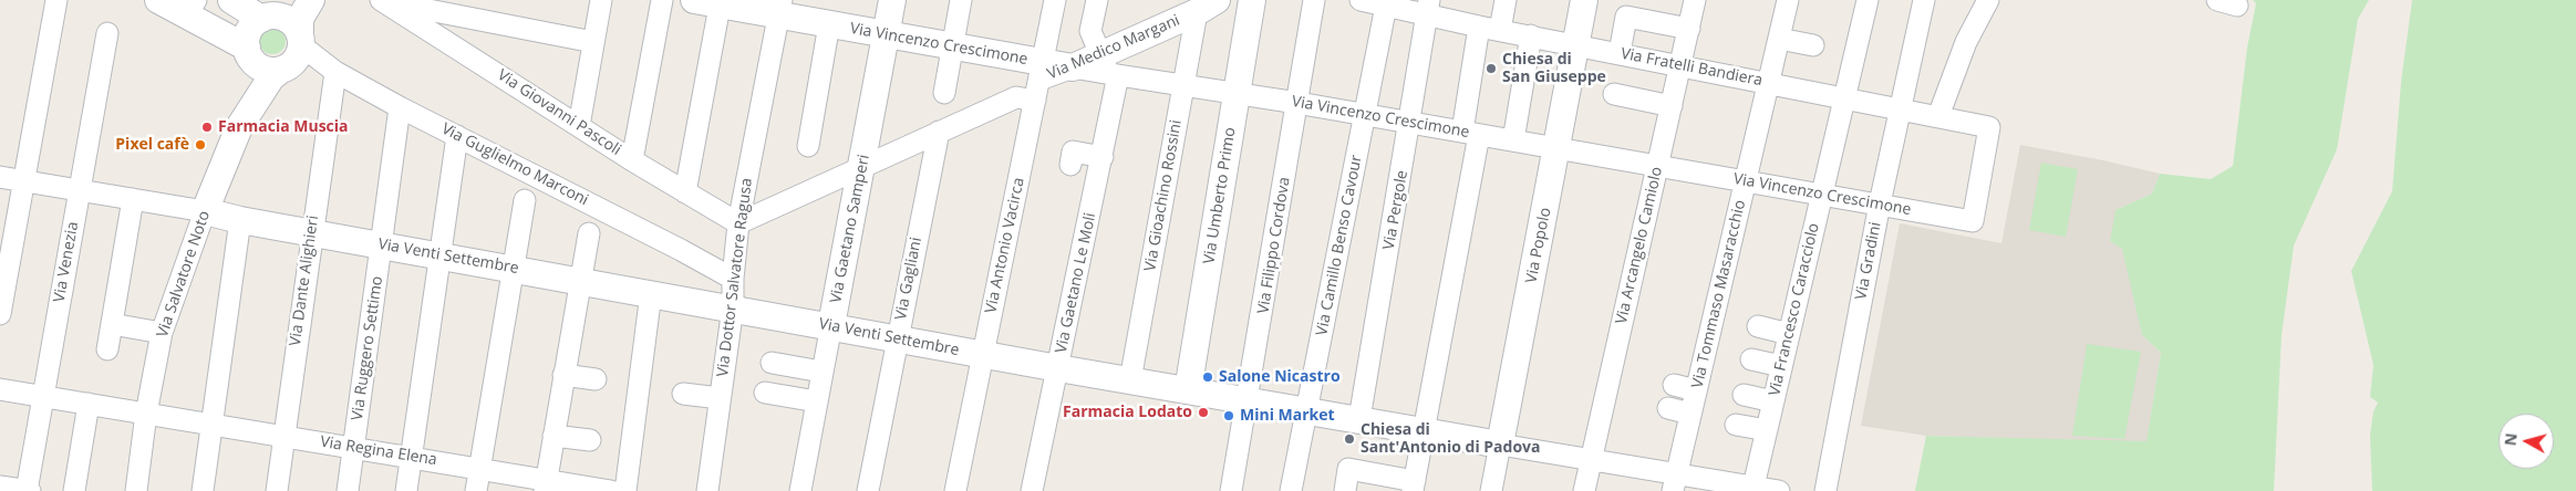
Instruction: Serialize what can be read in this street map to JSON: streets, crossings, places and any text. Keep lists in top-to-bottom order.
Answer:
{
  "streets": {
    "street": [
      "Via Vincenzo Crescimone",
      "Via Medico Margani",
      "Via Fratelli Bandiera",
      "Via Giovanni Pascoli",
      "Via Guglielmo Marconi",
      "Via Gioachino Rossini",
      "Via Umberto Primo",
      "Via Pergole",
      "Via Gaetano Samperi",
      "Via Antonio Vacirca",
      "Via Filippo Cordova",
      "Via Camillo Benso Cavour",
      "Via Popolo",
      "Via Arcangelo Camiolo",
      "Via Venti Settembre",
      "Via Gradini",
      "Via Venezia",
      "Via Salvatore Noto",
      "Via Dottor Salvatore Ragusa",
      "Via Gagliani",
      "Via Dante Alighieri",
      "Via Gaetano Le Moli",
      "Via Tommaso Masaracchio",
      "Via Francesco Caracciolo",
      "Via Ruggero Settimo",
      "Via Regina Elena"
    ]
  },
  "crossings": [
    ["Via Vincenzo Crescimone", "Via Medico Margani"],
    ["Via Vincenzo Crescimone", "Via Fratelli Bandiera"],
    ["Via Vincenzo Crescimone", "Via Gioachino Rossini"],
    ["Via Vincenzo Crescimone", "Via Umberto Primo"],
    ["Via Vincenzo Crescimone", "Via Pergole"],
    ["Via Vincenzo Crescimone", "Via Gaetano Samperi"],
    ["Via Vincenzo Crescimone", "Via Antonio Vacirca"],
    ["Via Vincenzo Crescimone", "Via Filippo Cordova"],
    ["Via Vincenzo Crescimone", "Via Camillo Benso Cavour"],
    ["Via Vincenzo Crescimone", "Via Popolo"],
    ["Via Vincenzo Crescimone", "Via Arcangelo Camiolo"],
    ["Via Vincenzo Crescimone", "Via Gradini"],
    ["Via Vincenzo Crescimone", "Via Dottor Salvatore Ragusa"],
    ["Via Vincenzo Crescimone", "Via Gaetano Le Moli"],
    ["Via Vincenzo Crescimone", "Via Tommaso Masaracchio"],
    ["Via Vincenzo Crescimone", "Via Francesco Caracciolo"],
    ["Via Medico Margani", "Via Gioachino Rossini"],
    ["Via Medico Margani", "Via Gaetano Le Moli"],
    ["Via Fratelli Bandiera", "Via Pergole"],
    ["Via Fratelli Bandiera", "Via Camillo Benso Cavour"],
    ["Via Fratelli Bandiera", "Via Popolo"],
    ["Via Fratelli Bandiera", "Via Arcangelo Camiolo"],
    ["Via Fratelli Bandiera", "Via Gradini"],
    ["Via Fratelli Bandiera", "Via Tommaso Masaracchio"],
    ["Via Fratelli Bandiera", "Via Francesco Caracciolo"],
    ["Via Giovanni Pascoli", "Via Dottor Salvatore Ragusa"],
    ["Via Guglielmo Marconi", "Via Dottor Salvatore Ragusa"],
    ["Via Guglielmo Marconi", "Via Dante Alighieri"],
    ["Via Guglielmo Marconi", "Via Ruggero Settimo"],
    ["Via Gioachino Rossini", "Via Venti Settembre"],
    ["Via Umberto Primo", "Via Venti Settembre"],
    ["Via Pergole", "Via Venti Settembre"],
    ["Via Gaetano Samperi", "Via Venti Settembre"],
    ["Via Antonio Vacirca", "Via Venti Settembre"],
    ["Via Filippo Cordova", "Via Venti Settembre"],
    ["Via Camillo Benso Cavour", "Via Venti Settembre"],
    ["Via Popolo", "Via Venti Settembre"],
    ["Via Arcangelo Camiolo", "Via Venti Settembre"],
    ["Via Venti Settembre", "Via Venezia"],
    ["Via Venti Settembre", "Via Salvatore Noto"],
    ["Via Venti Settembre", "Via Dottor Salvatore Ragusa"],
    ["Via Venti Settembre", "Via Gagliani"],
    ["Via Venti Settembre", "Via Dante Alighieri"],
    ["Via Venti Settembre", "Via Gaetano Le Moli"],
    ["Via Venti Settembre", "Via Tommaso Masaracchio"],
    ["Via Venti Settembre", "Via Francesco Caracciolo"],
    ["Via Venti Settembre", "Via Ruggero Settimo"],
    ["Via Venezia", "Via Regina Elena"],
    ["Via Salvatore Noto", "Via Regina Elena"],
    ["Via Dante Alighieri", "Via Regina Elena"],
    ["Via Ruggero Settimo", "Via Regina Elena"]
  ],
  "places": [
    "Chiesa di San Giuseppe",
    "Farmacia Muscia",
    "Pixel cafè",
    "Salone Nicastro",
    "Farmacia Lodato",
    "Mini Market",
    "Chiesa di Sant'Antonio di Padova"
  ],
  "north": "left"
}
